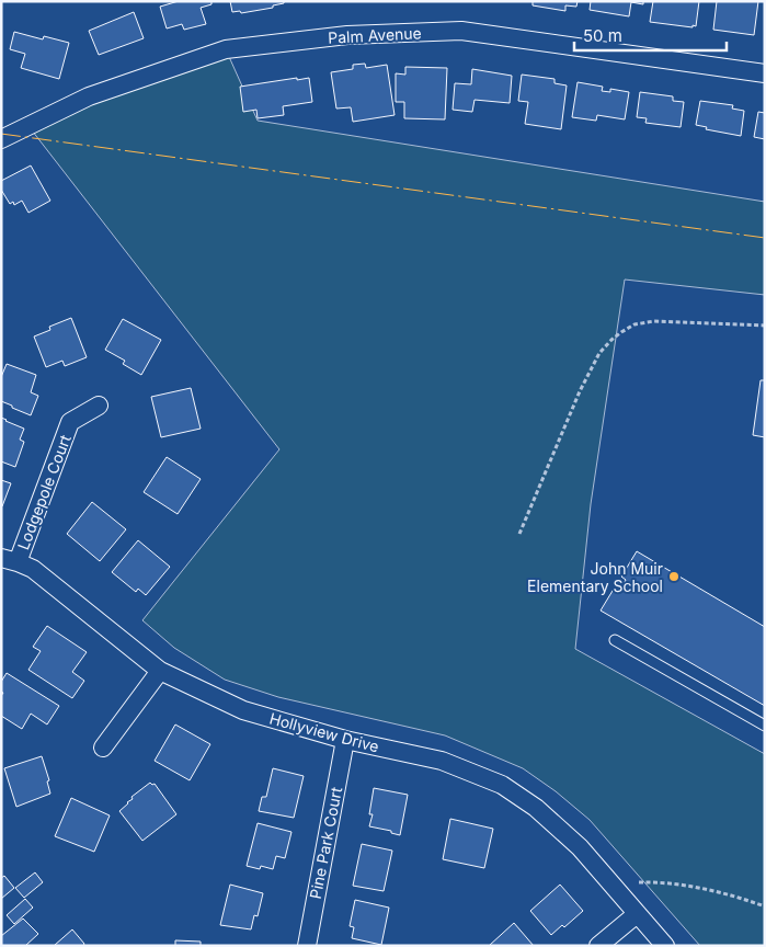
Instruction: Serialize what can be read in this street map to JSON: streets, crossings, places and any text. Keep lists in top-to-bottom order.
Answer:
{
  "streets": {
    "street": [
      "Palm Avenue",
      "Lodgepole Court",
      "Hollyview Drive",
      "Pine Park Court"
    ]
  },
  "crossings": [
    ["Lodgepole Court", "Hollyview Drive"],
    ["Hollyview Drive", "Pine Park Court"]
  ],
  "places": ["John Muir Elementary School"],
  "scale_bar": "50 m"
}
